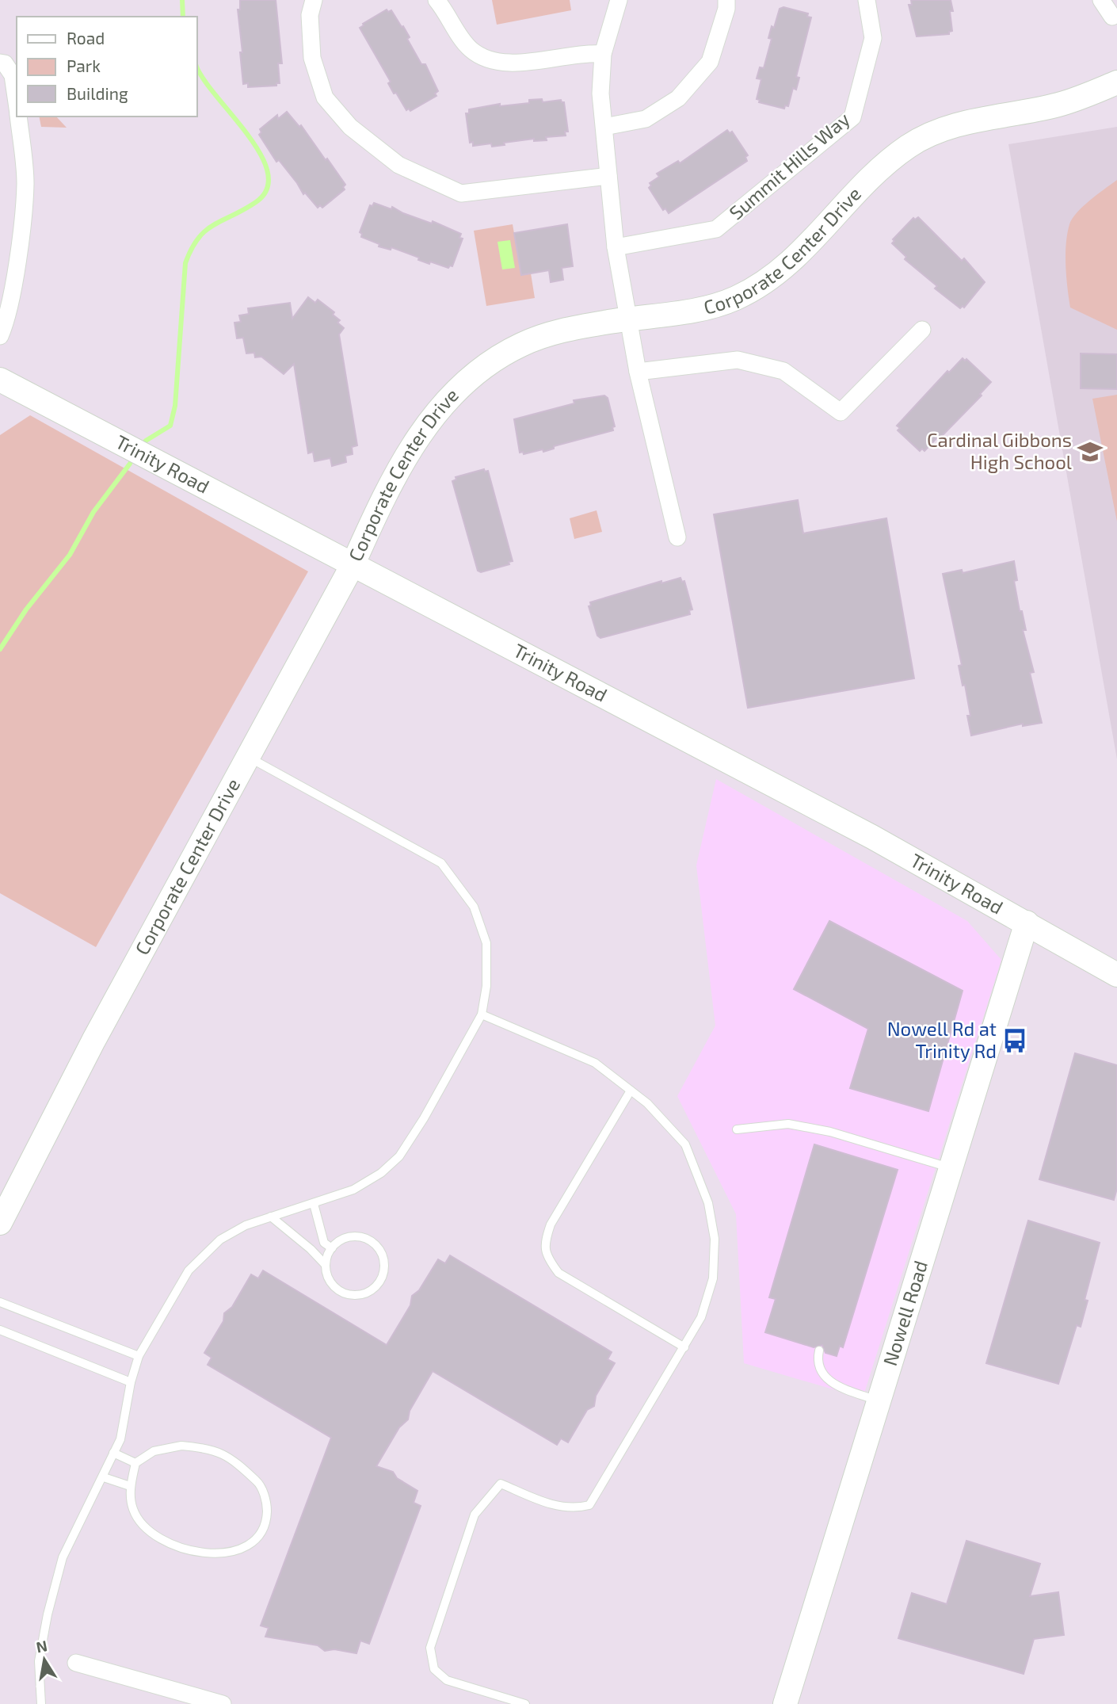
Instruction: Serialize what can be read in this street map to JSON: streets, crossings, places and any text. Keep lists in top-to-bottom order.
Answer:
{
  "streets": {
    "street": [
      "Summit Hills Way",
      "Corporate Center Drive",
      "Trinity Road",
      "Nowell Road"
    ]
  },
  "crossings": [
    ["Corporate Center Drive", "Trinity Road"],
    ["Trinity Road", "Nowell Road"]
  ],
  "places": {
    "school or university": ["Cardinal Gibbons High School"],
    "bus stop": ["Nowell Rd at Trinity Rd"]
  },
  "legend": ["Road", "Park", "Building"],
  "north": "top"
}
